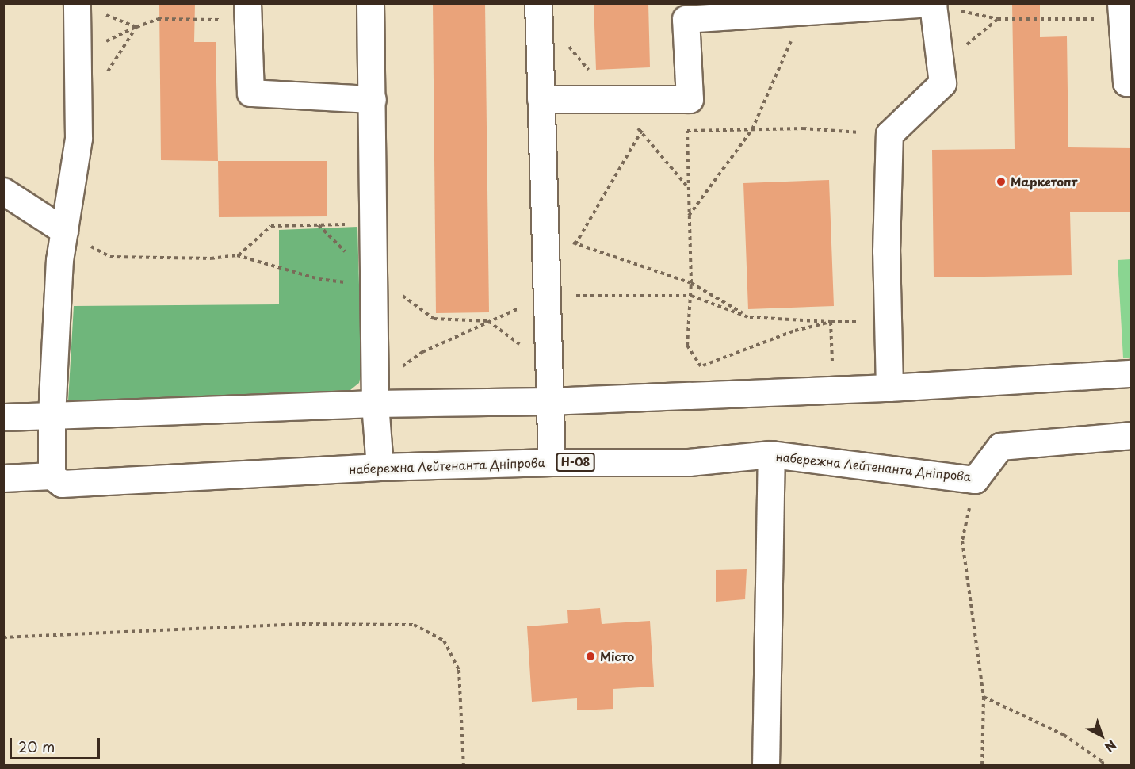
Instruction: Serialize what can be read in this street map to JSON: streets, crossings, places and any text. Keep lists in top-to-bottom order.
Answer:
{
  "streets": {
    "main road": ["Н-08", "набережна Лейтенанта Дніпрова"]
  },
  "places": ["Маркетопт", "Місто"],
  "scale_bar": "20 m",
  "north": "bottom right"
}
